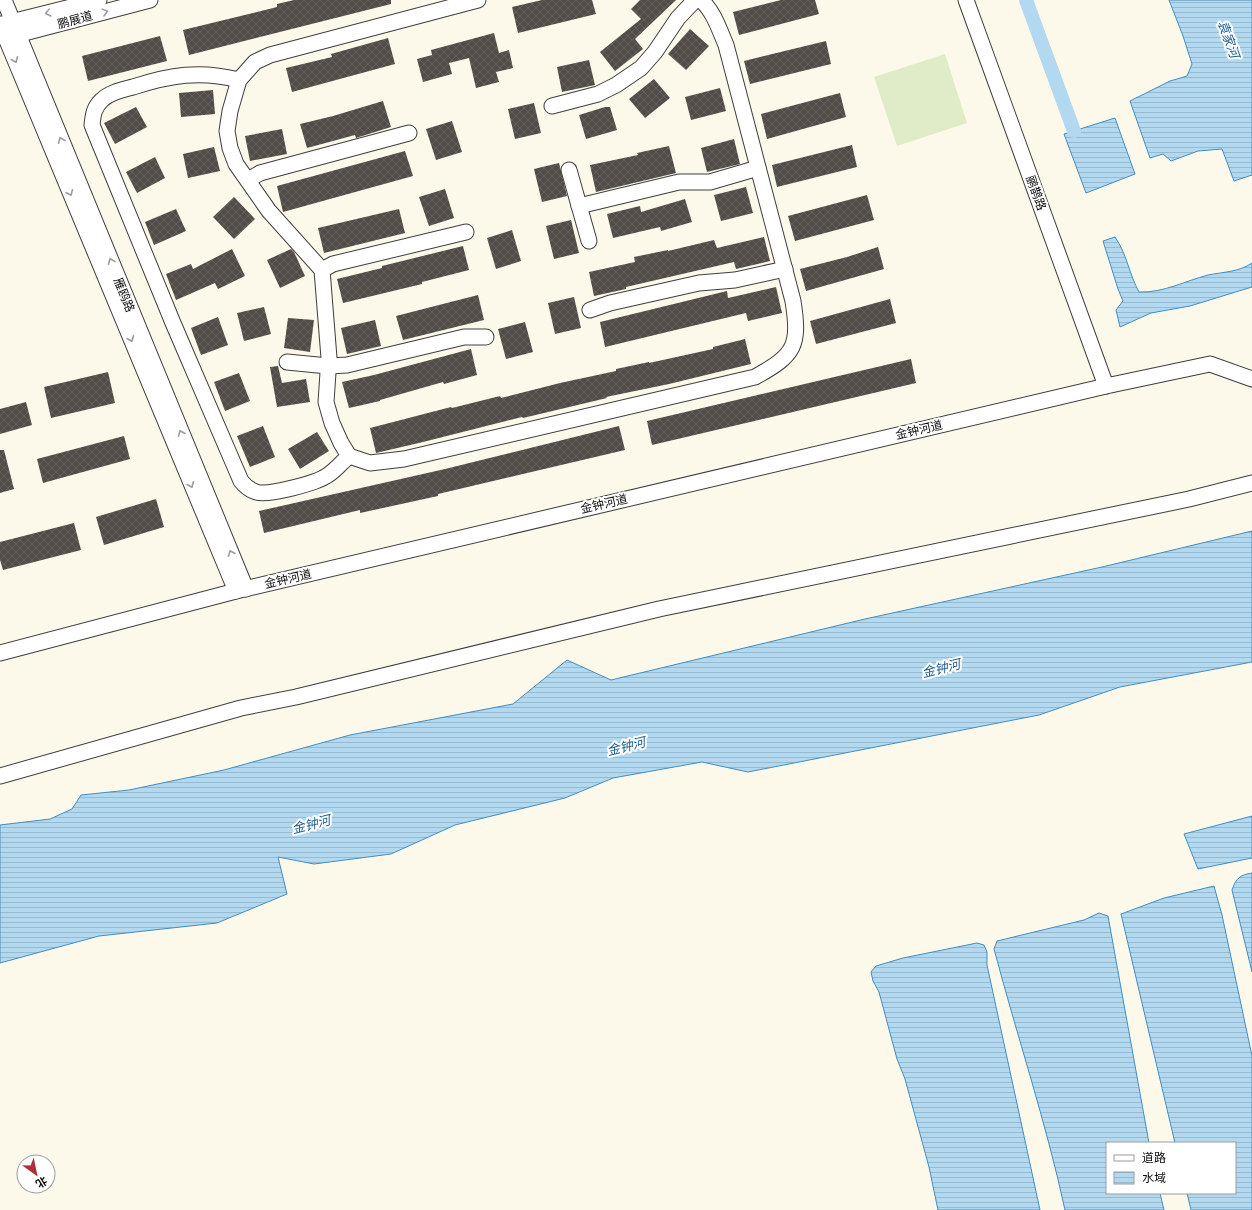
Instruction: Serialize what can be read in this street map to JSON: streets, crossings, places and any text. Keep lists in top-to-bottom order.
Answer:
{
  "streets": {
    "street": [
      "鹏展道",
      "鹂鹊路",
      "雁鸥路",
      "金钟河道"
    ]
  },
  "crossings": [
    ["鹏展道", "雁鸥路"],
    ["鹂鹊路", "金钟河道"],
    ["雁鸥路", "金钟河道"]
  ],
  "water": ["袁家河", "金钟河"],
  "legend": ["道路", "水域"],
  "north": "bottom right"
}
